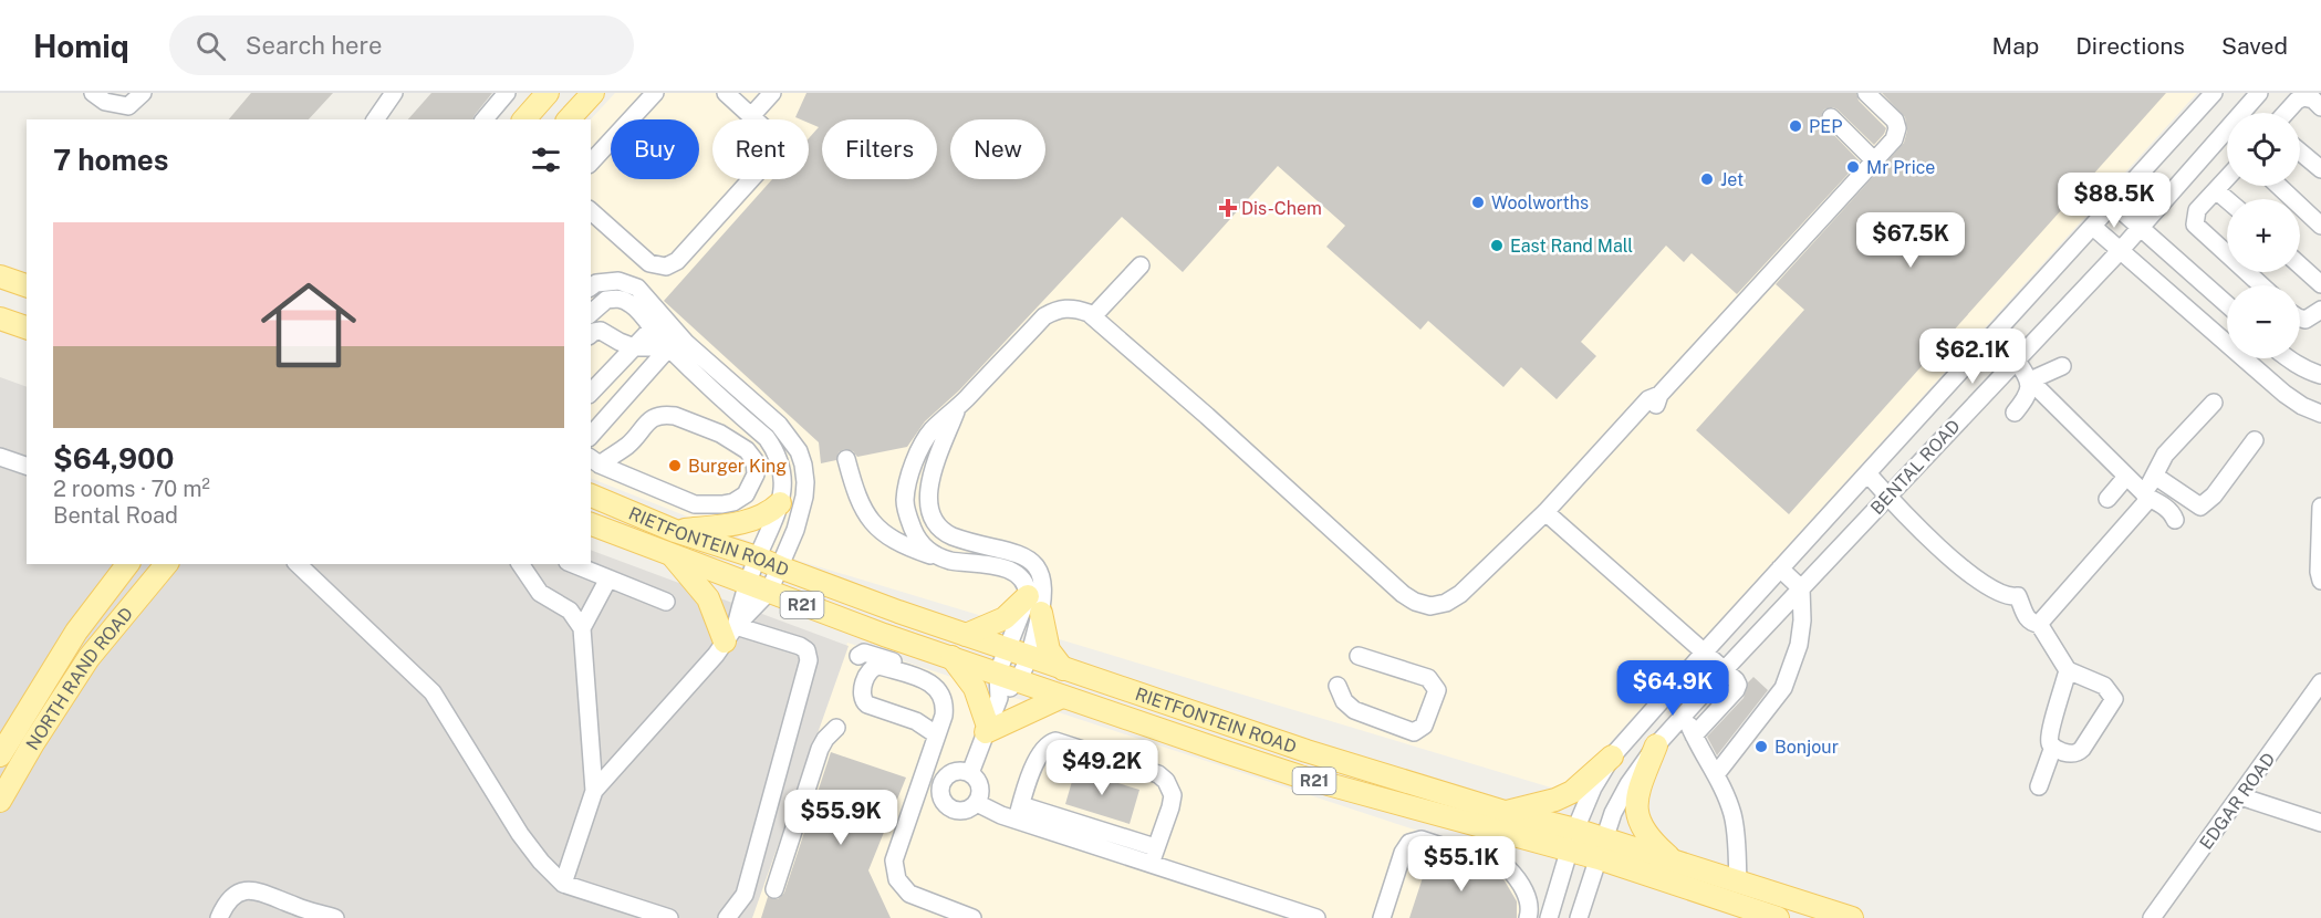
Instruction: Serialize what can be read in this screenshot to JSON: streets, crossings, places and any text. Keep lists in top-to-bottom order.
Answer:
{
  "streets": {
    "main road": ["RIETFONTEIN ROAD", "R21", "NORTH RAND ROAD"],
    "street": ["BENTAL ROAD", "EDGAR ROAD"]
  },
  "crossings": [
    ["BENTAL ROAD", "RIETFONTEIN ROAD"]
  ],
  "places": {
    "other": [
      "PEP",
      "Mr Price",
      "Jet",
      "Woolworths",
      "East Rand Mall",
      "Burger King",
      "Bonjour"
    ],
    "health": ["Dis-Chem"]
  },
  "page": {
    "header": "Homiq",
    "search": "Search here",
    "nav": ["Map", "Directions", "Saved"],
    "map_buttons": ["+", "−"],
    "chip": [
      "Buy",
      "Rent",
      "Filters",
      "New"
    ],
    "heading": "7 homes",
    "price": [
      "$88.5K",
      "$67.5K",
      "$62.1K",
      "$64.9K",
      "$49.2K",
      "$55.9K",
      "$55.1K"
    ],
    "list": [
      {
        "name": "$64,900",
        "note": "2 rooms · 70 m² · Bental Road"
      }
    ]
  }
}
